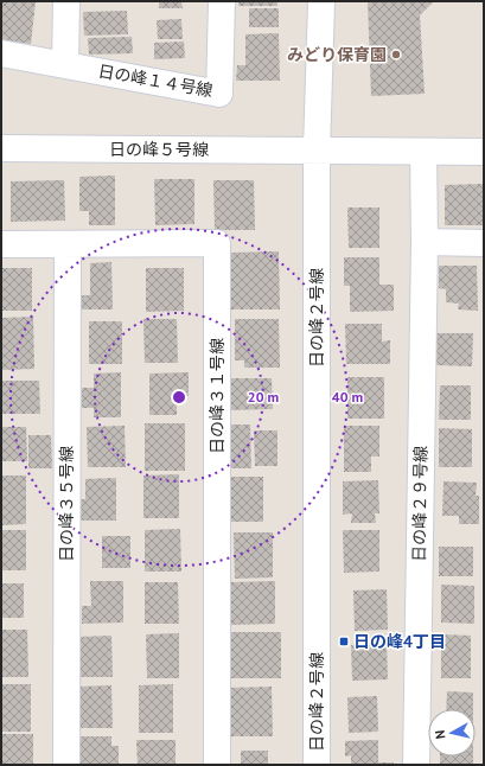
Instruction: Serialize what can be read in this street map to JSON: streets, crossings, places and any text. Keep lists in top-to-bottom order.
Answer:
{
  "streets": {
    "street": [
      "日の峰１４号線",
      "日の峰５号線",
      "日の峰２号線",
      "日の峰３１号線",
      "日の峰３５号線",
      "日の峰２９号線"
    ]
  },
  "crossings": [
    ["日の峰５号線", "日の峰２号線"],
    ["日の峰３１号線", "日の峰３５号線"]
  ],
  "places": {
    "other": ["みどり保育園"],
    "transit": ["日の峰4丁目"]
  },
  "north": "left",
  "rings": ["20 m", "40 m"]
}
